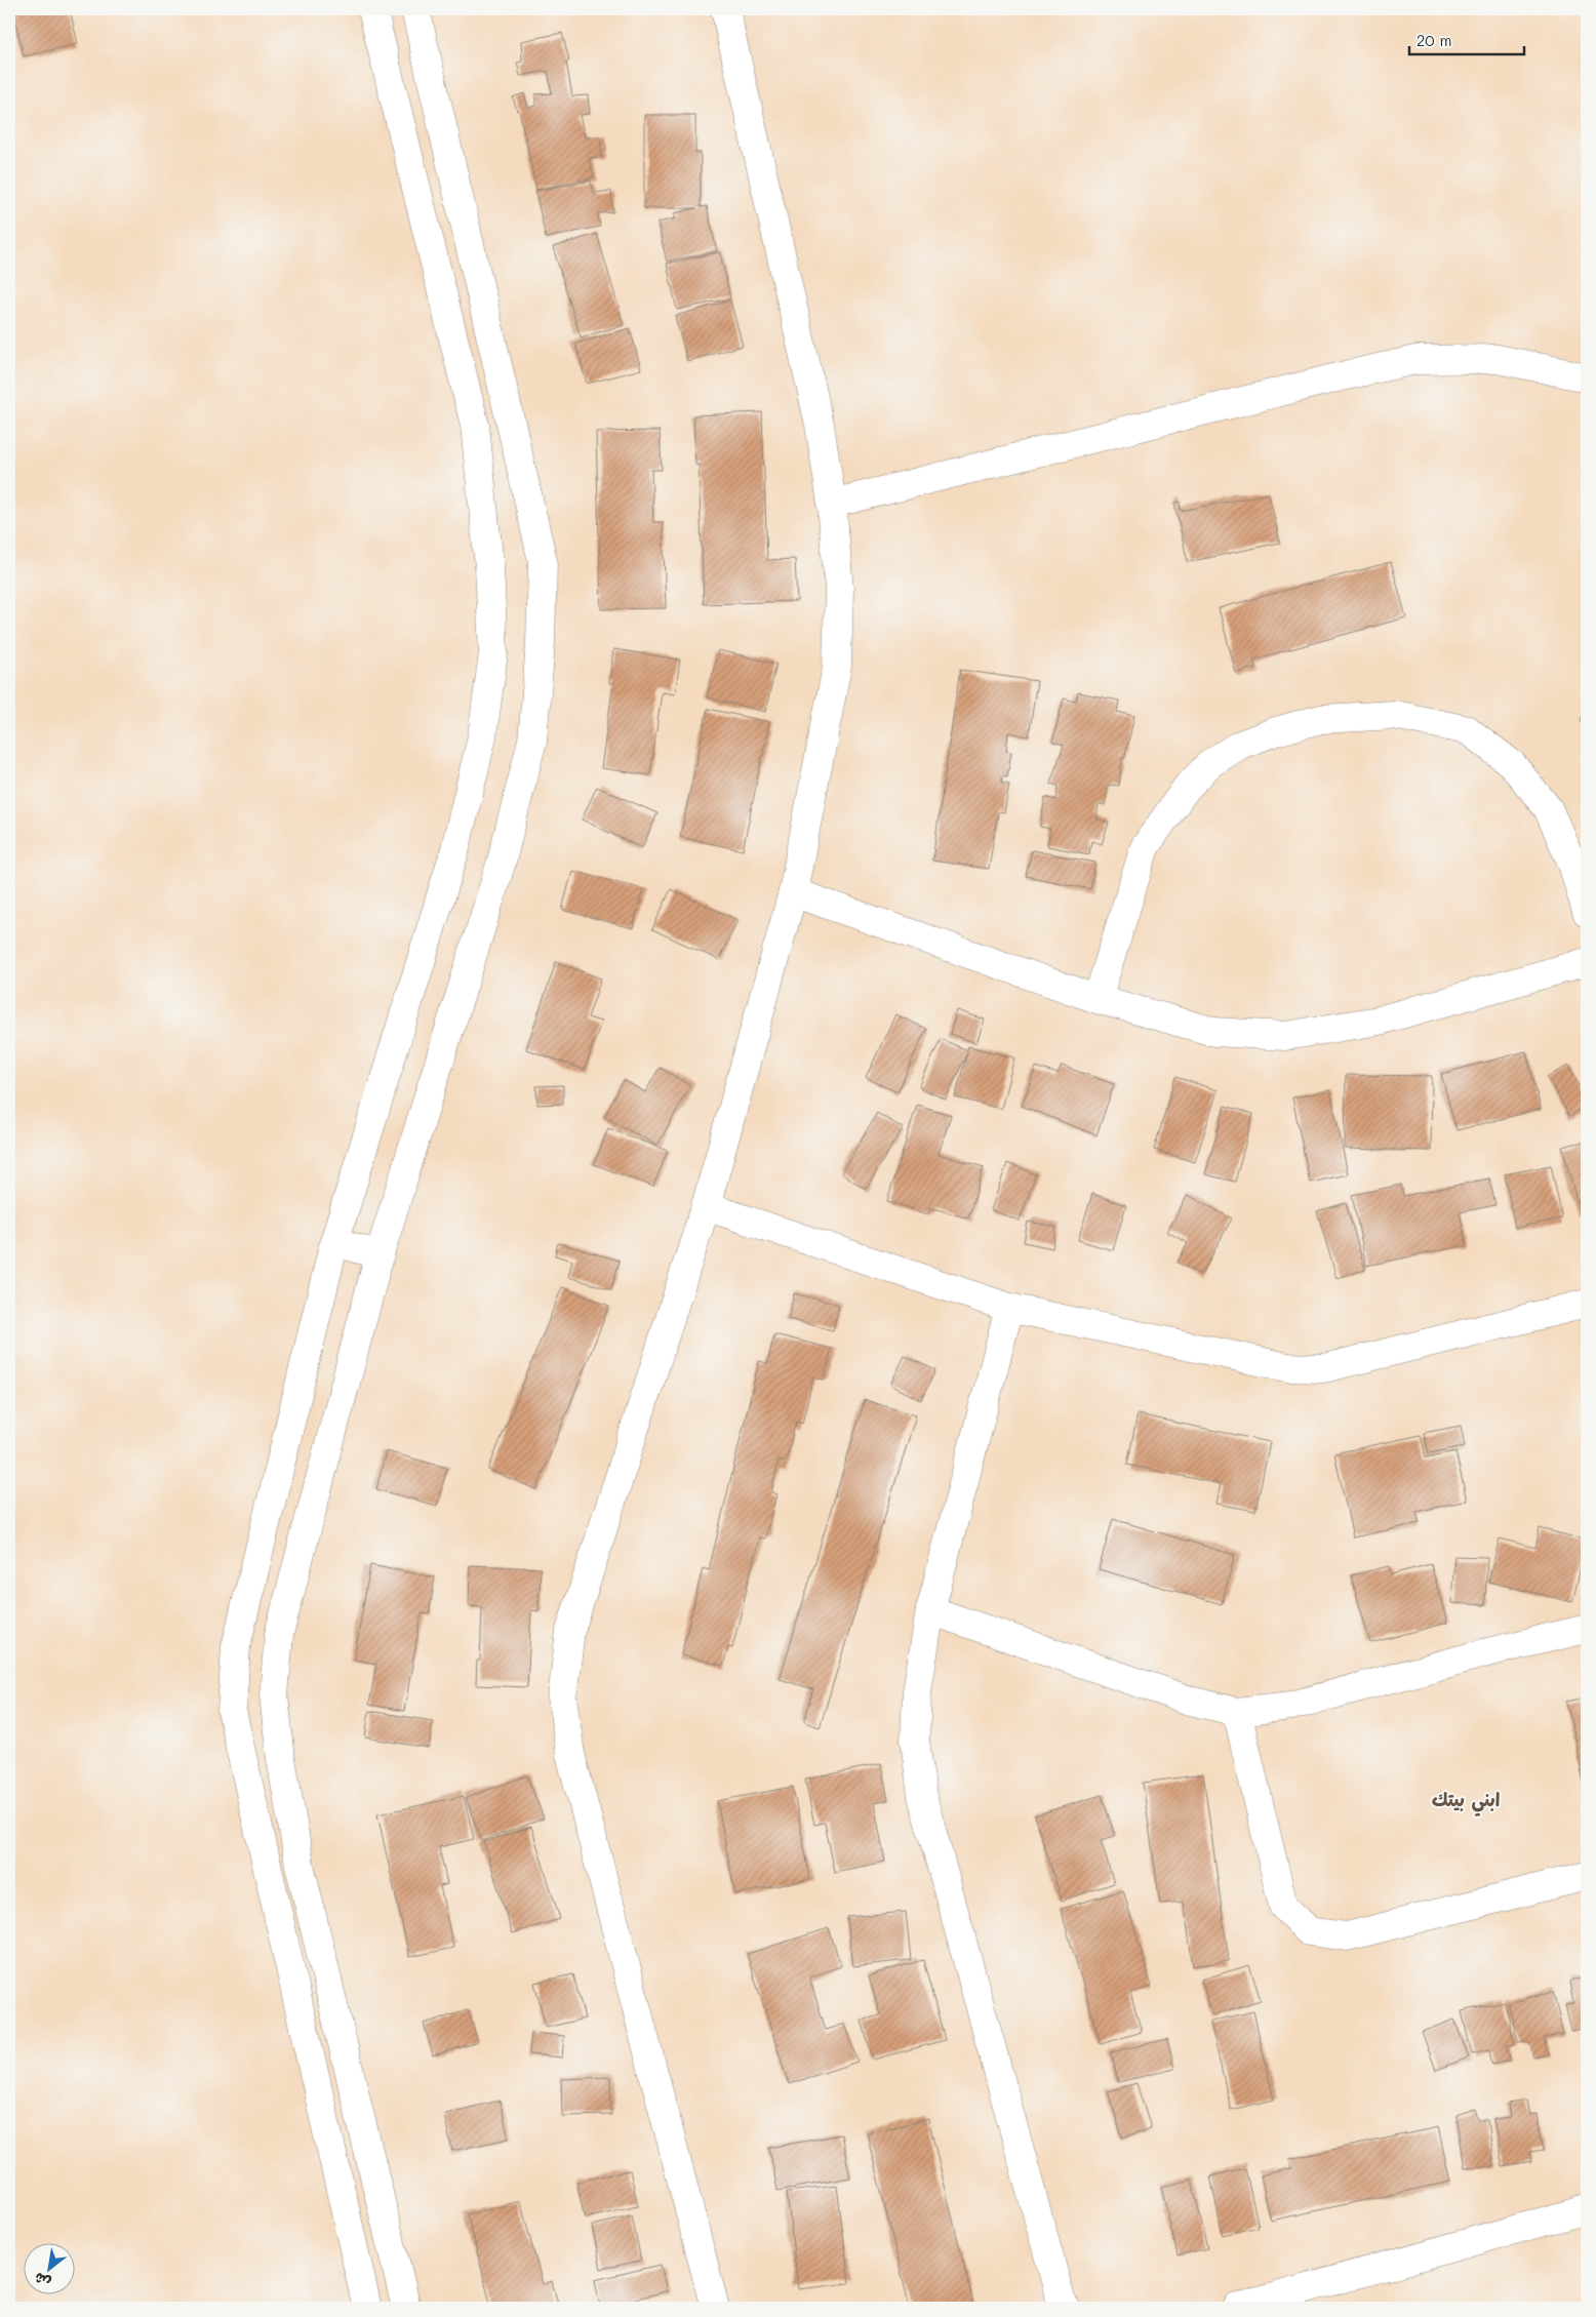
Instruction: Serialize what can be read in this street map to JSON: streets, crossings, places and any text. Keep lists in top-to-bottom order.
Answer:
{
  "districts": ["ابني بيتك"],
  "scale_bar": "20 m",
  "north": "bottom left"
}
